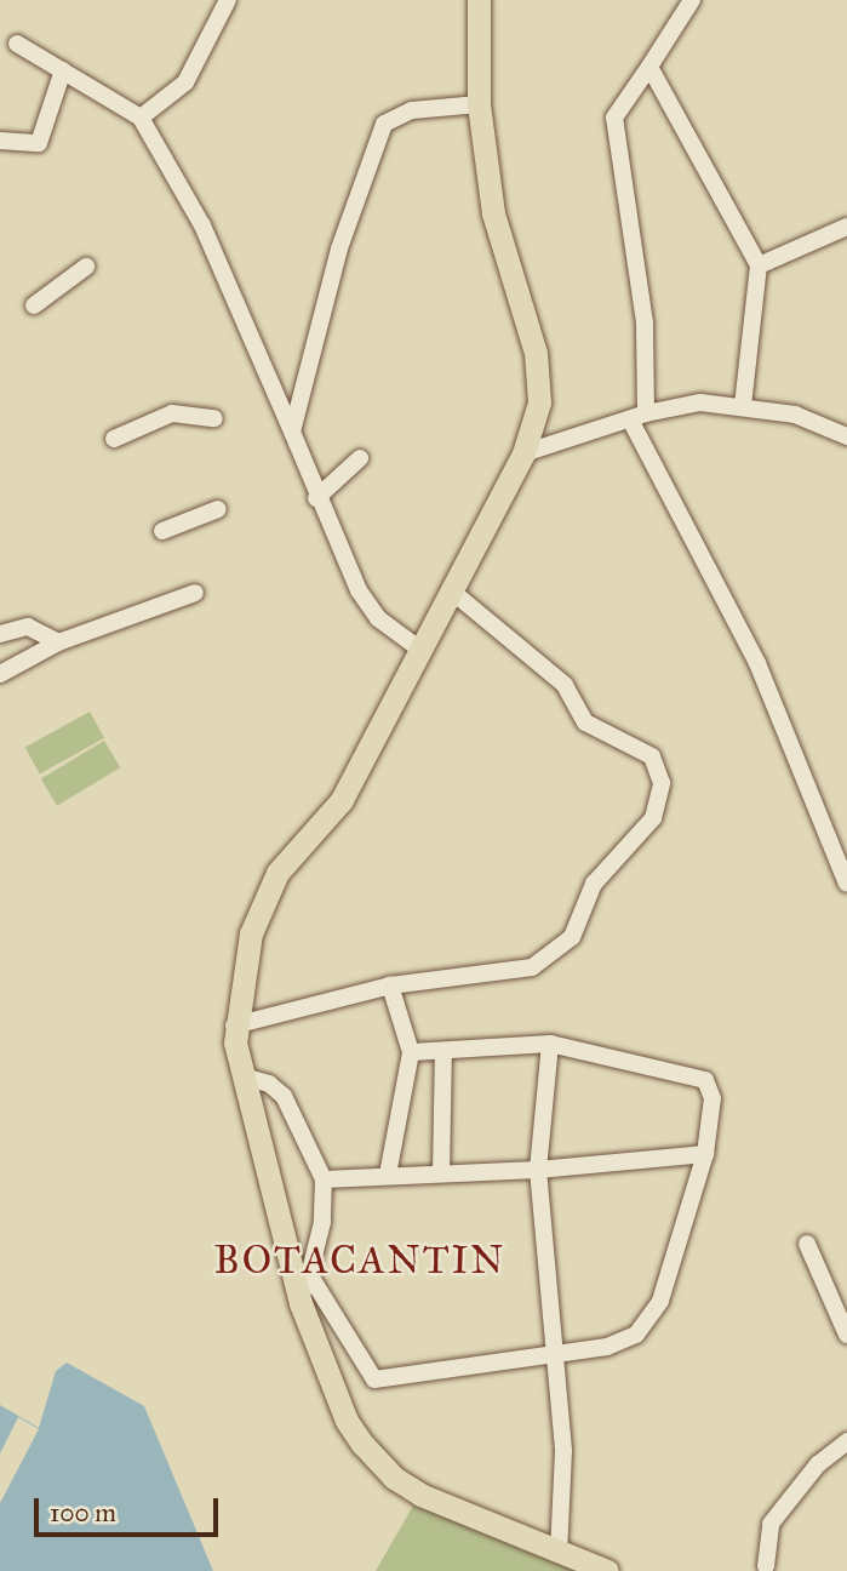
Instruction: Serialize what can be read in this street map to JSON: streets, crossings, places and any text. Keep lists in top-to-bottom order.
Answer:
{
  "districts": ["BOTACANTIN"],
  "scale_bar": "100 m"
}
